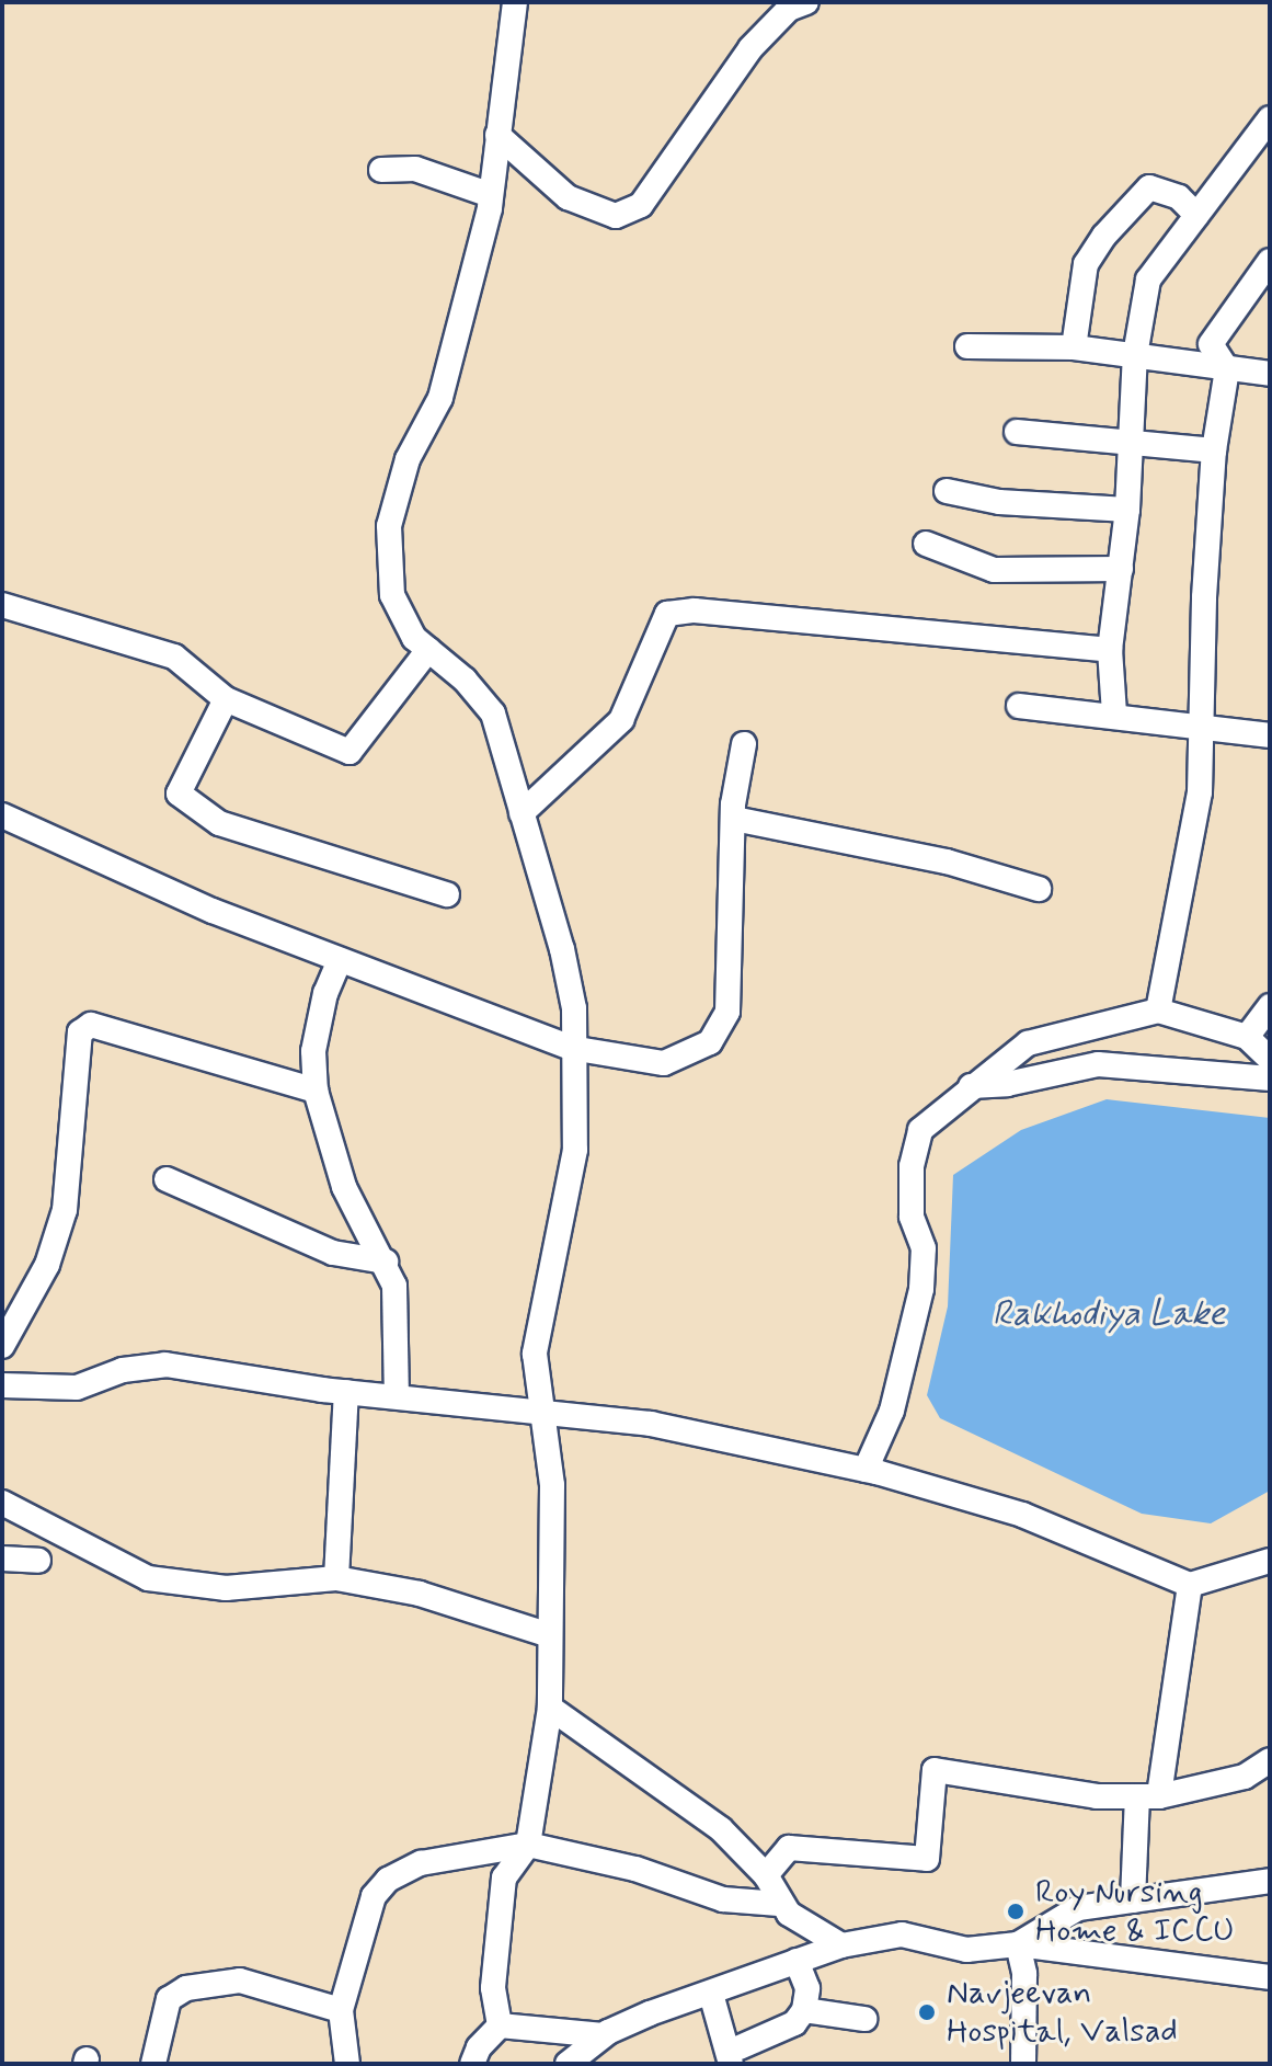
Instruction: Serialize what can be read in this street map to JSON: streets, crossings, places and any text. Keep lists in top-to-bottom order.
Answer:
{
  "water": ["Rakhodiya Lake"],
  "places": ["Roy Nursing Home & ICCU", "Navjeevan Hospital, Valsad"]
}
